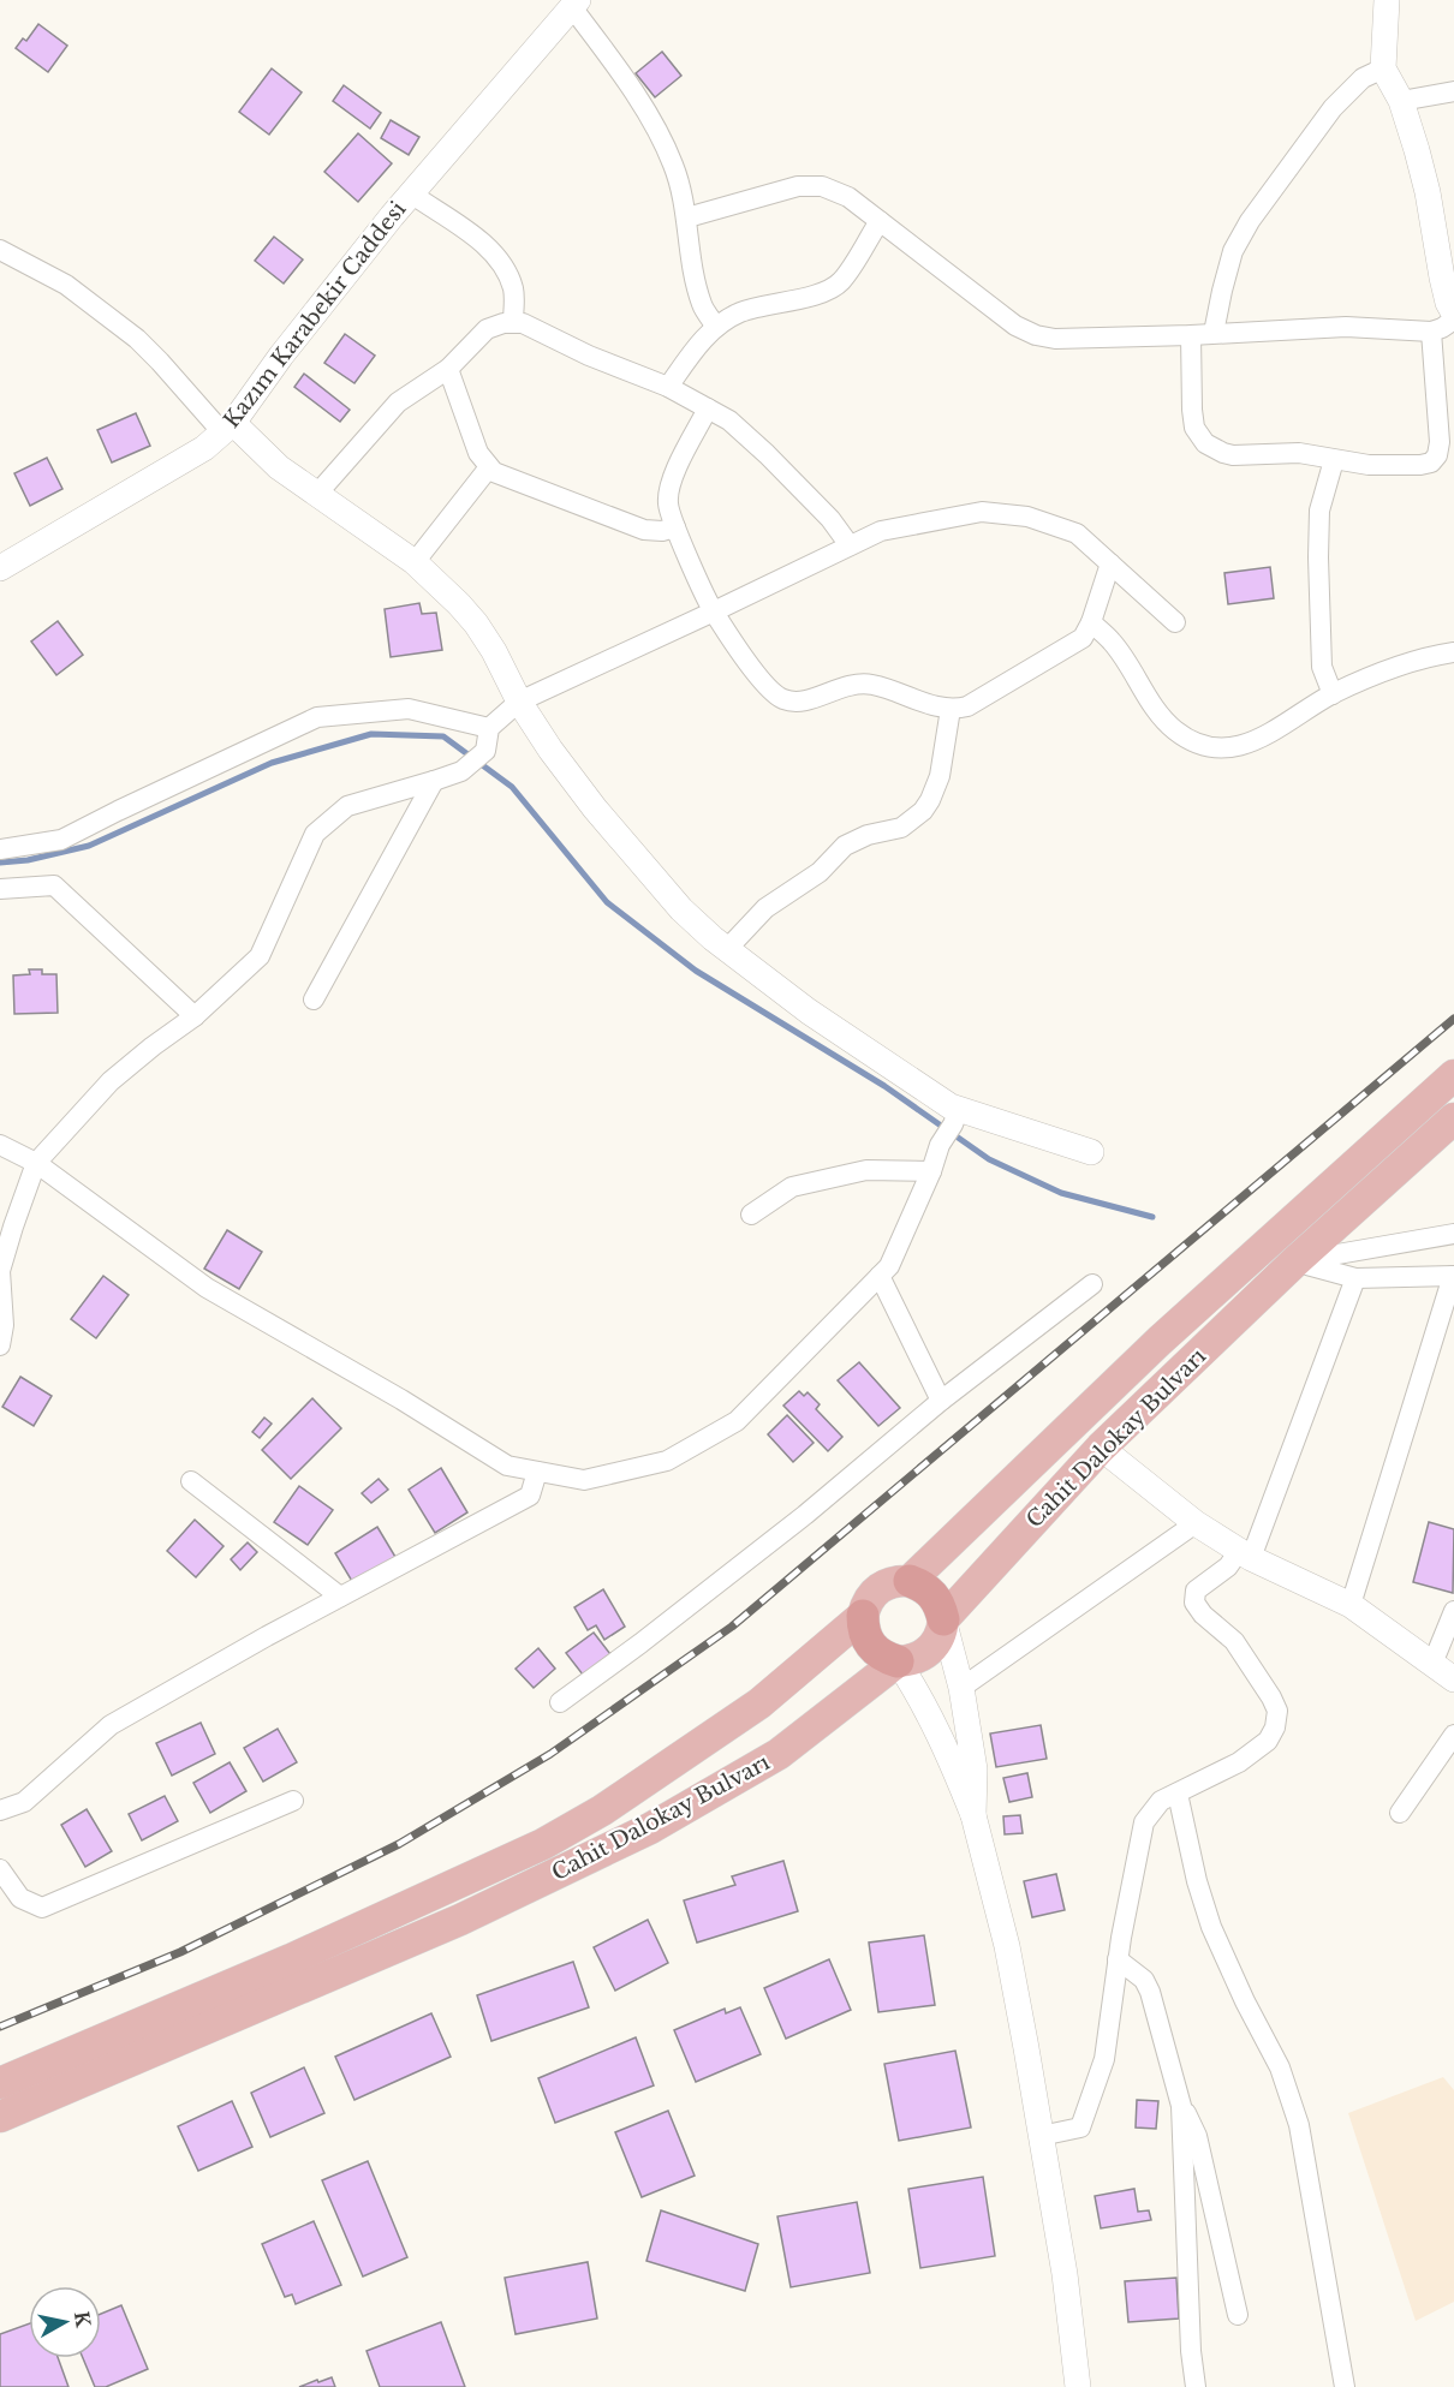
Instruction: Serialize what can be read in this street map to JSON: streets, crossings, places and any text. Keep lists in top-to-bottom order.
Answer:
{
  "streets": {
    "main road": ["Cahit Dalokay Bulvarı"],
    "street": ["Kazım Karabekir Caddesi"]
  },
  "north": "right"
}
